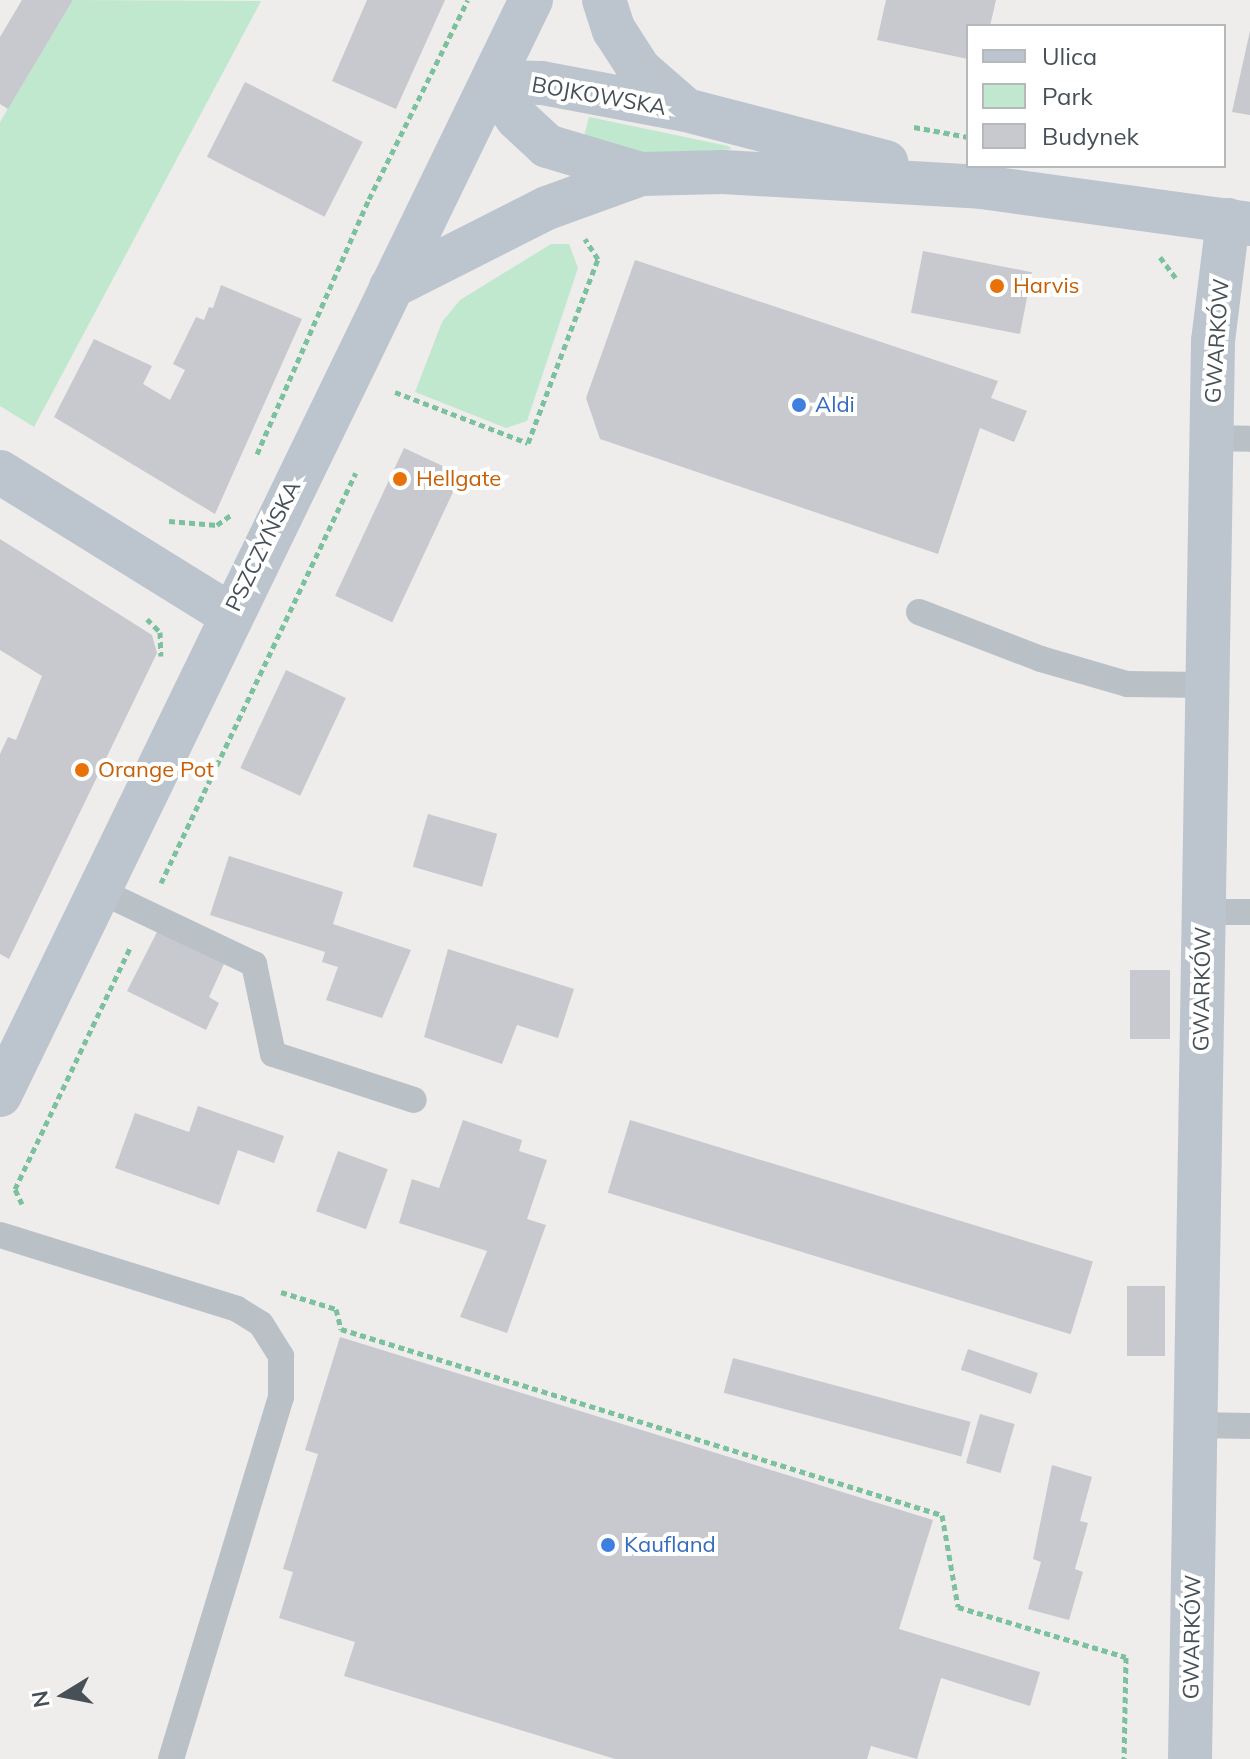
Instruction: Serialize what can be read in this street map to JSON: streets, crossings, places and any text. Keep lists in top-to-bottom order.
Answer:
{
  "streets": {
    "street": ["BOJKOWSKA", "GWARKÓW", "PSZCZYŃSKA"]
  },
  "crossings": [
    ["BOJKOWSKA", "GWARKÓW"],
    ["BOJKOWSKA", "PSZCZYŃSKA"]
  ],
  "places": [
    "Harvis",
    "Aldi",
    "Hellgate",
    "Orange Pot",
    "Kaufland"
  ],
  "legend": ["Ulica", "Park", "Budynek"],
  "north": "left"
}
